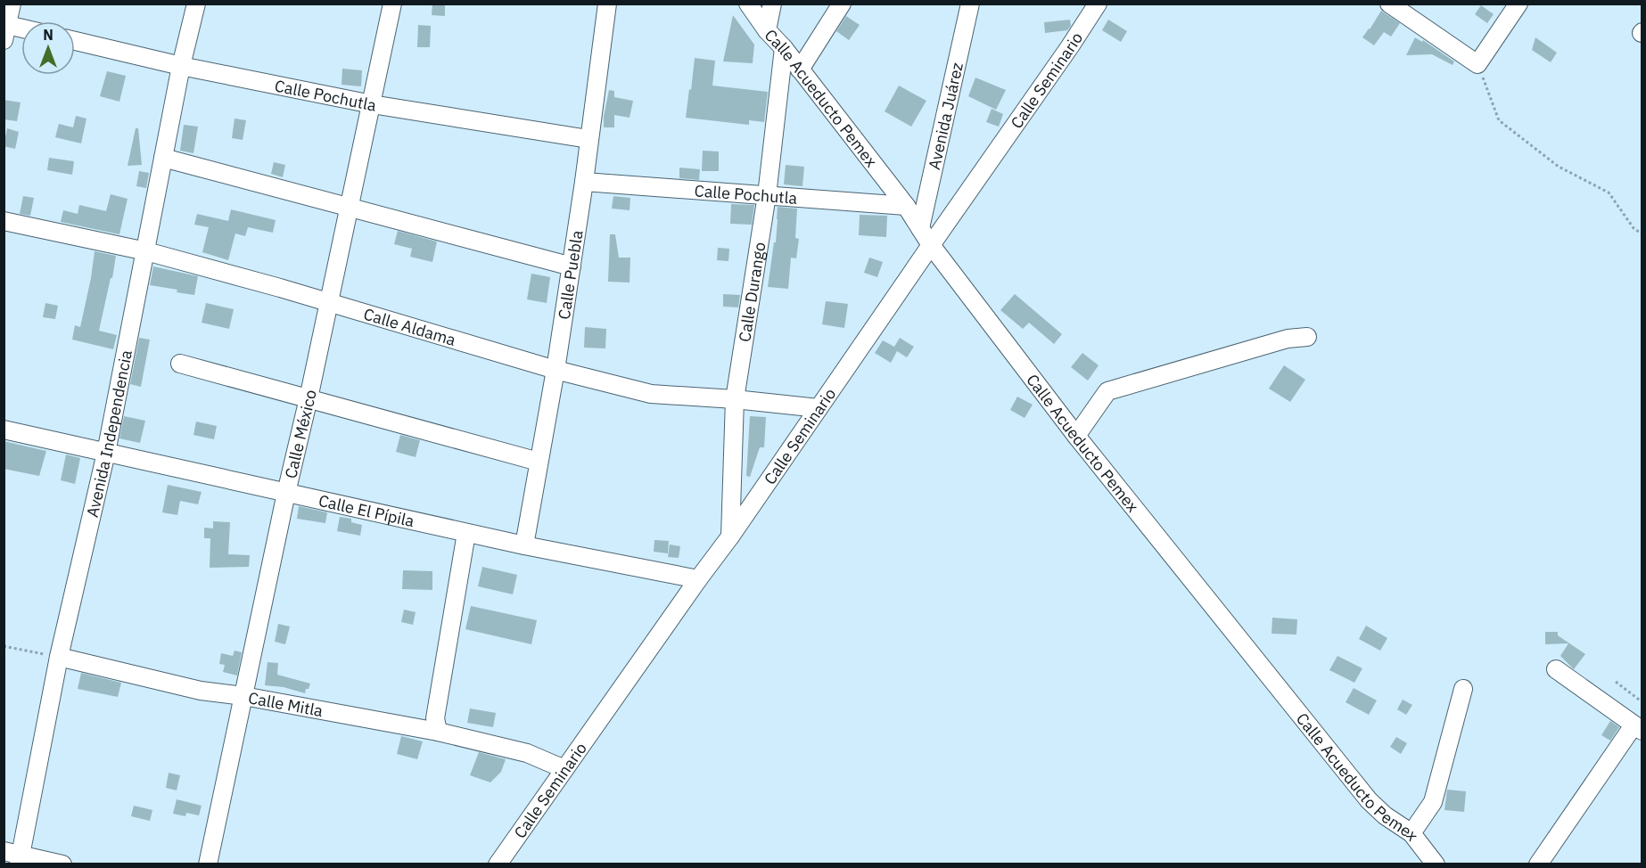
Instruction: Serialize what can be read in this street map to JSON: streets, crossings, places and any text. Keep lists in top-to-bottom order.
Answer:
{
  "streets": {
    "street": [
      "Calle Seminario",
      "Calle Pochutla",
      "Calle Acueducto Pemex",
      "Avenida Juárez",
      "Calle Puebla",
      "Calle Durango",
      "Calle Aldama",
      "Avenida Independencia",
      "Calle México",
      "Calle El Pípila",
      "Calle Mitla"
    ]
  },
  "crossings": [
    ["Calle Seminario", "Calle Acueducto Pemex"],
    ["Calle Seminario", "Calle Durango"],
    ["Calle Seminario", "Calle Aldama"],
    ["Calle Seminario", "Calle El Pípila"],
    ["Calle Seminario", "Calle Mitla"],
    ["Calle Pochutla", "Calle Acueducto Pemex"],
    ["Calle Pochutla", "Calle Puebla"],
    ["Calle Pochutla", "Calle Durango"],
    ["Calle Pochutla", "Avenida Independencia"],
    ["Calle Pochutla", "Calle México"],
    ["Calle Acueducto Pemex", "Avenida Juárez"],
    ["Calle Acueducto Pemex", "Calle Durango"],
    ["Calle Puebla", "Calle Aldama"],
    ["Calle Puebla", "Calle El Pípila"],
    ["Calle Durango", "Calle Aldama"],
    ["Calle Aldama", "Avenida Independencia"],
    ["Calle Aldama", "Calle México"],
    ["Avenida Independencia", "Calle El Pípila"],
    ["Avenida Independencia", "Calle Mitla"],
    ["Calle México", "Calle El Pípila"],
    ["Calle México", "Calle Mitla"]
  ],
  "north": "top"
}
